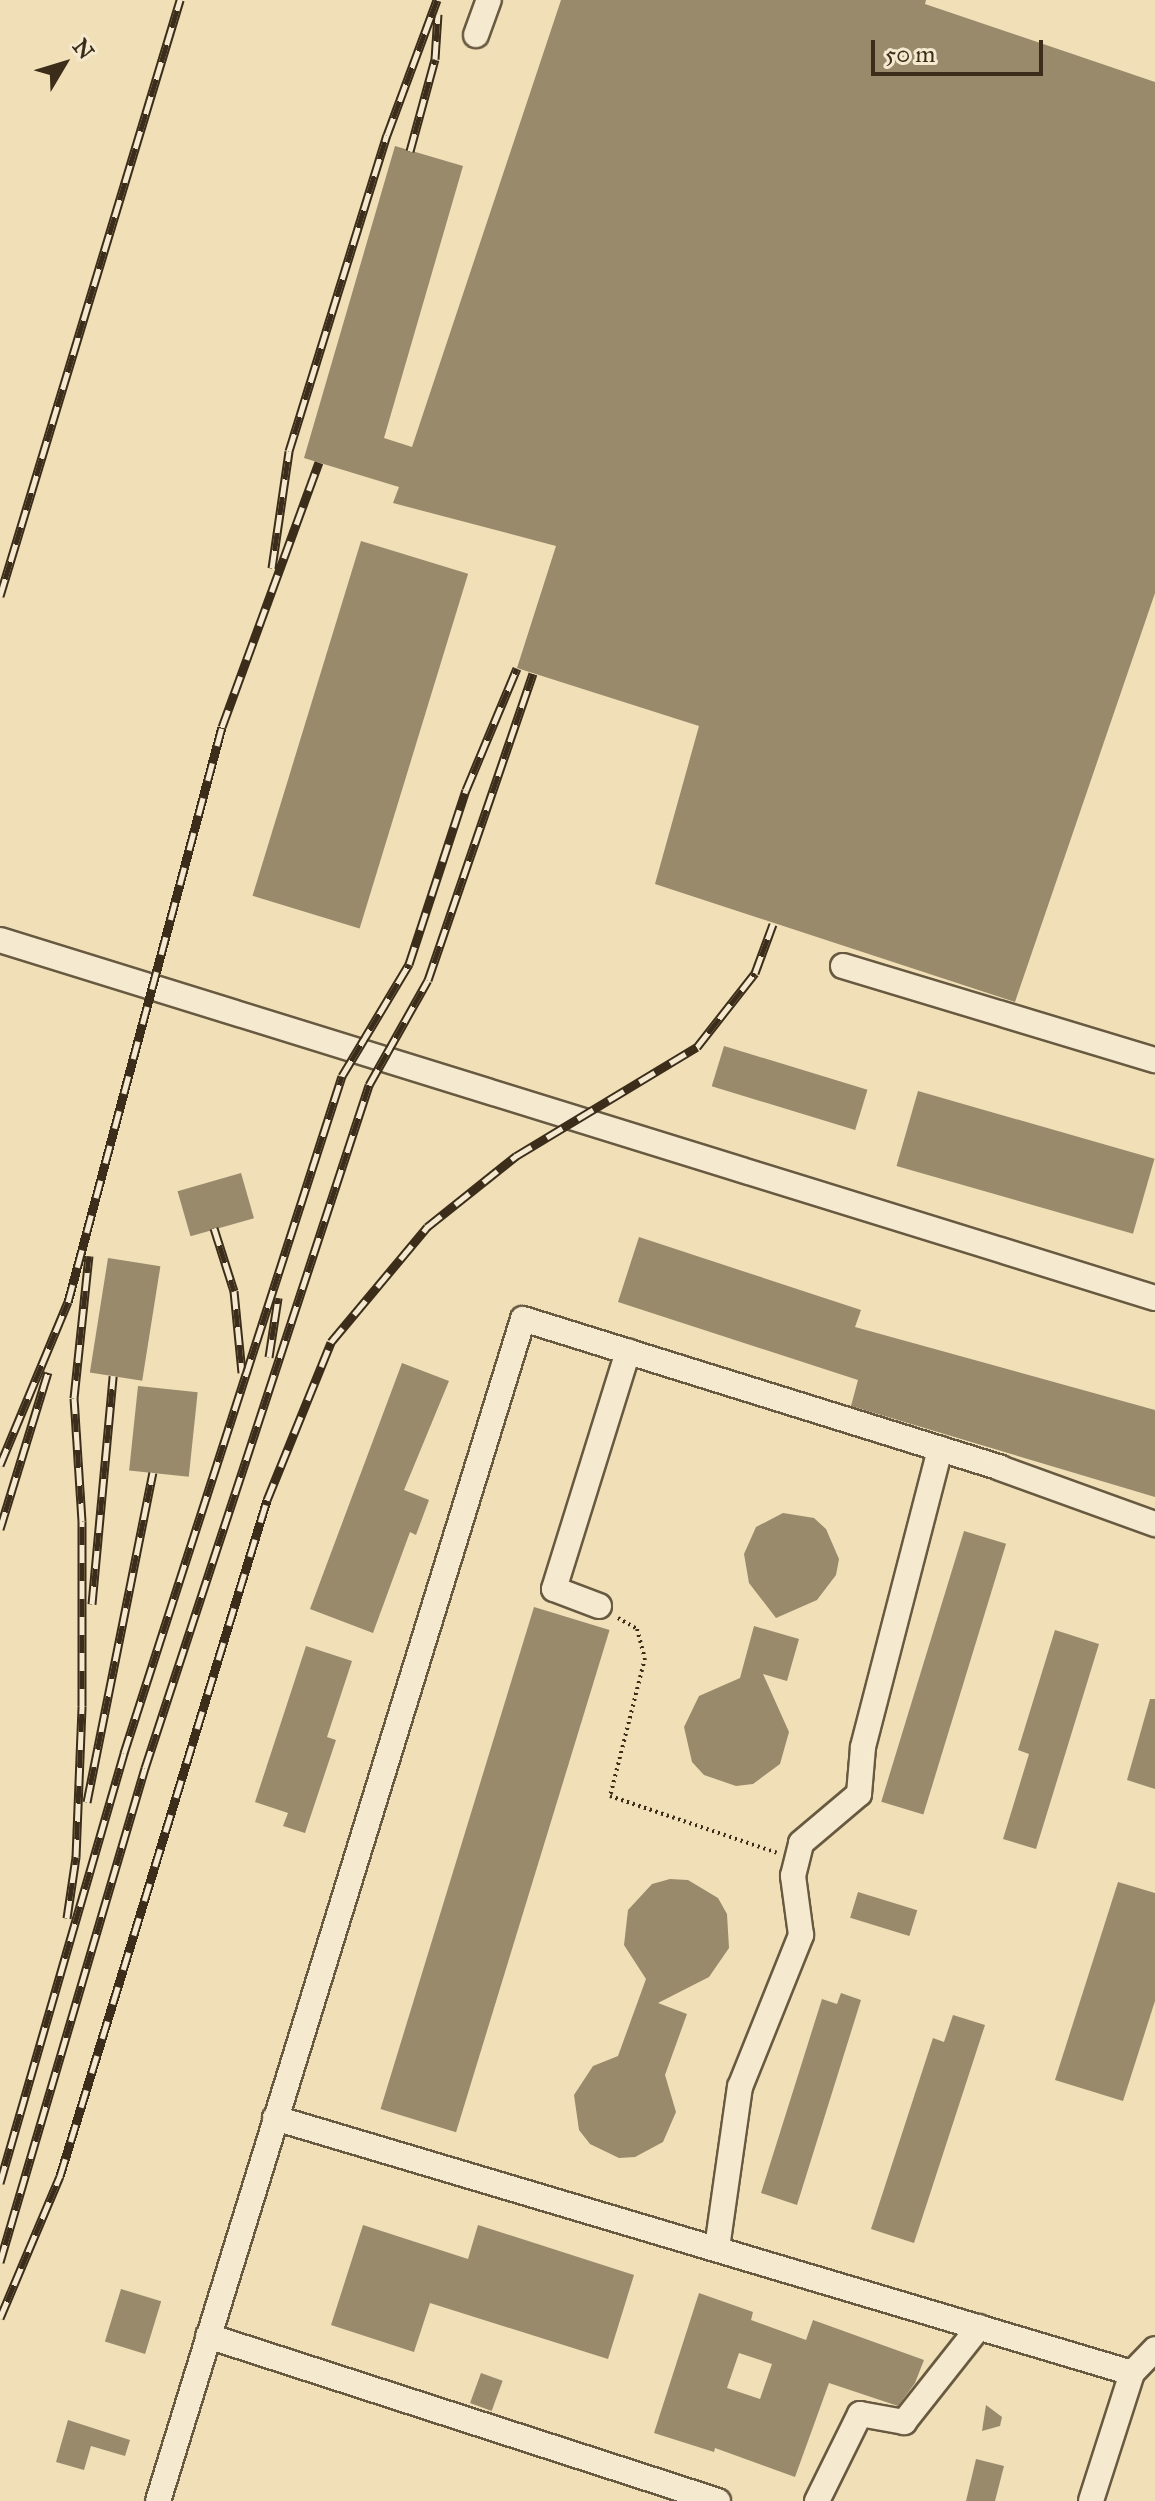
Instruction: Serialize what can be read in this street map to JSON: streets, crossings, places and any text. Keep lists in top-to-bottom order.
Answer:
{
  "scale_bar": "50 m",
  "north": "top right"
}
